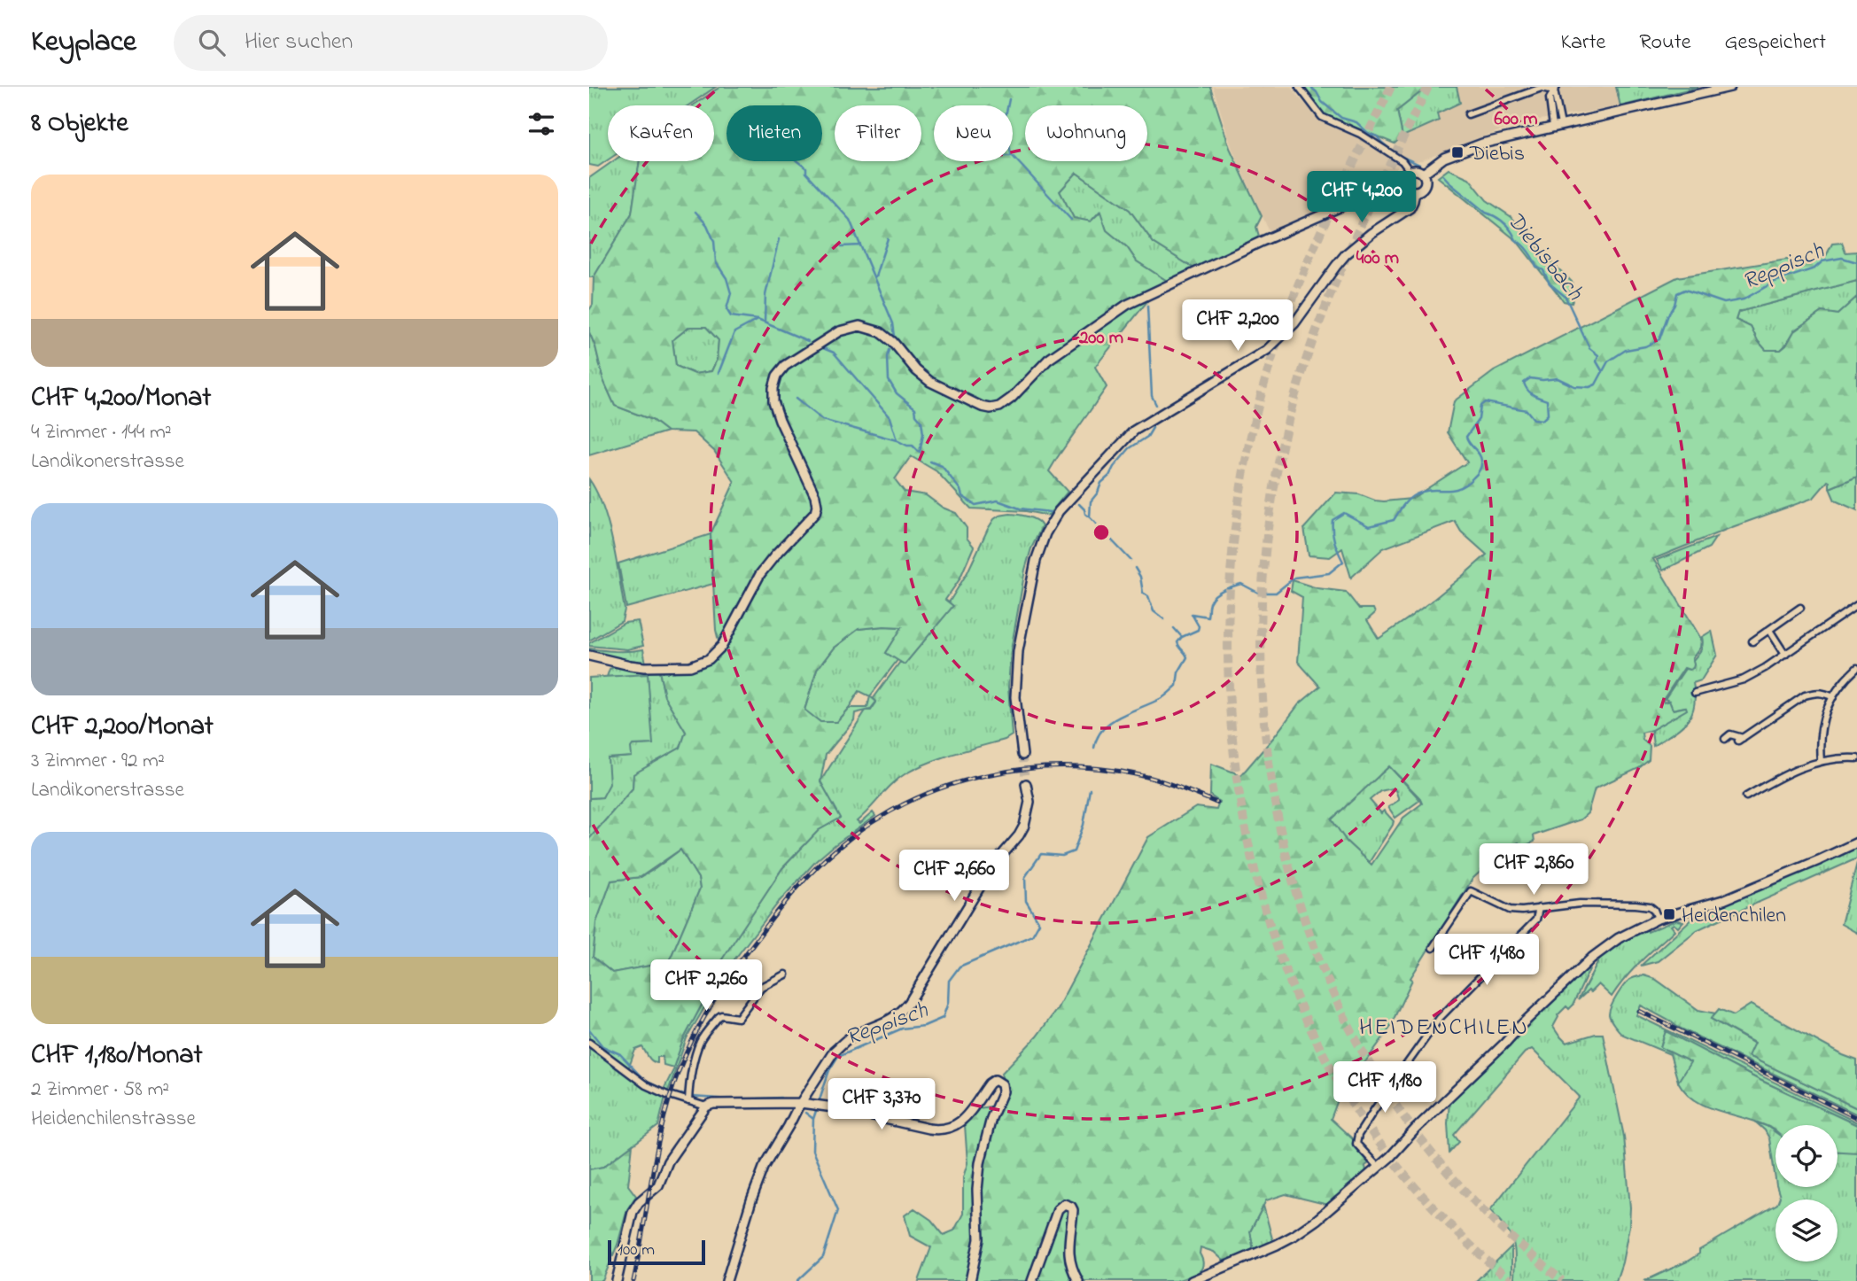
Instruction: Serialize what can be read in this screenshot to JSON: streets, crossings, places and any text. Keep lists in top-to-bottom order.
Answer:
{
  "districts": ["HEIDENCHILEN"],
  "water": ["Diebisbach", "Reppisch"],
  "places": {
    "transit": ["Diebis", "Heidenchilen"]
  },
  "scale_bar": "100 m",
  "page": {
    "header": "Keyplace",
    "search": "Hier suchen",
    "nav": ["Karte", "Route", "Gespeichert"],
    "heading": "8 Objekte",
    "chip": [
      "Kaufen",
      "Mieten",
      "Filter",
      "Neu",
      "Wohnung"
    ],
    "list": [
      {
        "name": "CHF 4,200/Monat",
        "note": "4 Zimmer · 144 m² · Landikonerstrasse"
      },
      {
        "name": "CHF 2,200/Monat",
        "note": "3 Zimmer · 92 m² · Landikonerstrasse"
      },
      {
        "name": "CHF 1,180/Monat",
        "note": "2 Zimmer · 58 m² · Heidenchilenstrasse"
      }
    ],
    "price": [
      "CHF 4,200",
      "CHF 2,200",
      "CHF 2,860",
      "CHF 2,660",
      "CHF 1,480",
      "CHF 2,260",
      "CHF 1,180",
      "CHF 3,370"
    ],
    "scale": "100 m"
  },
  "rings": ["600 m", "400 m", "200 m"]
}
